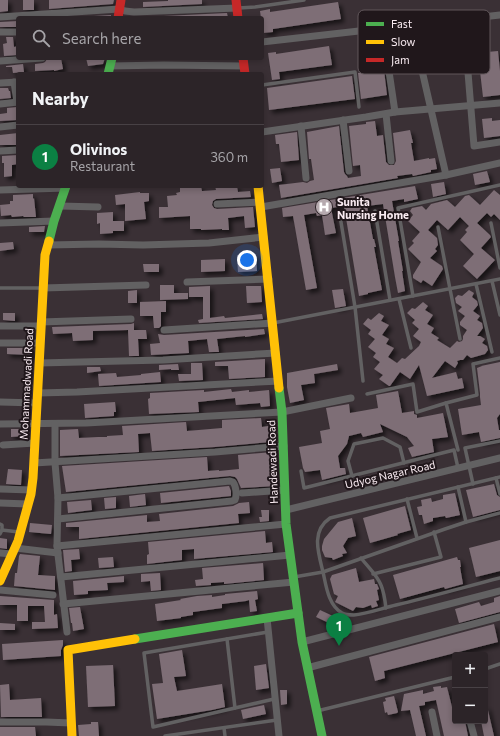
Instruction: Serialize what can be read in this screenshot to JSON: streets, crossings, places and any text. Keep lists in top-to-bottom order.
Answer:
{
  "streets": {
    "main road": ["Mohammadwadi Road", "Handewadi Road"],
    "street": ["Udyog Nagar Road"]
  },
  "crossings": [
    ["Handewadi Road", "Udyog Nagar Road"]
  ],
  "places": {
    "hospital": ["Sunita Nursing Home"]
  },
  "legend": ["Fast", "Slow", "Jam"],
  "page": {
    "search": "Search here",
    "heading": "Nearby",
    "list": [
      {
        "mark": "1",
        "name": "Olivinos",
        "note": "Restaurant",
        "value": "360 m"
      }
    ],
    "pins": "1",
    "map_buttons": ["+", "−"]
  }
}
